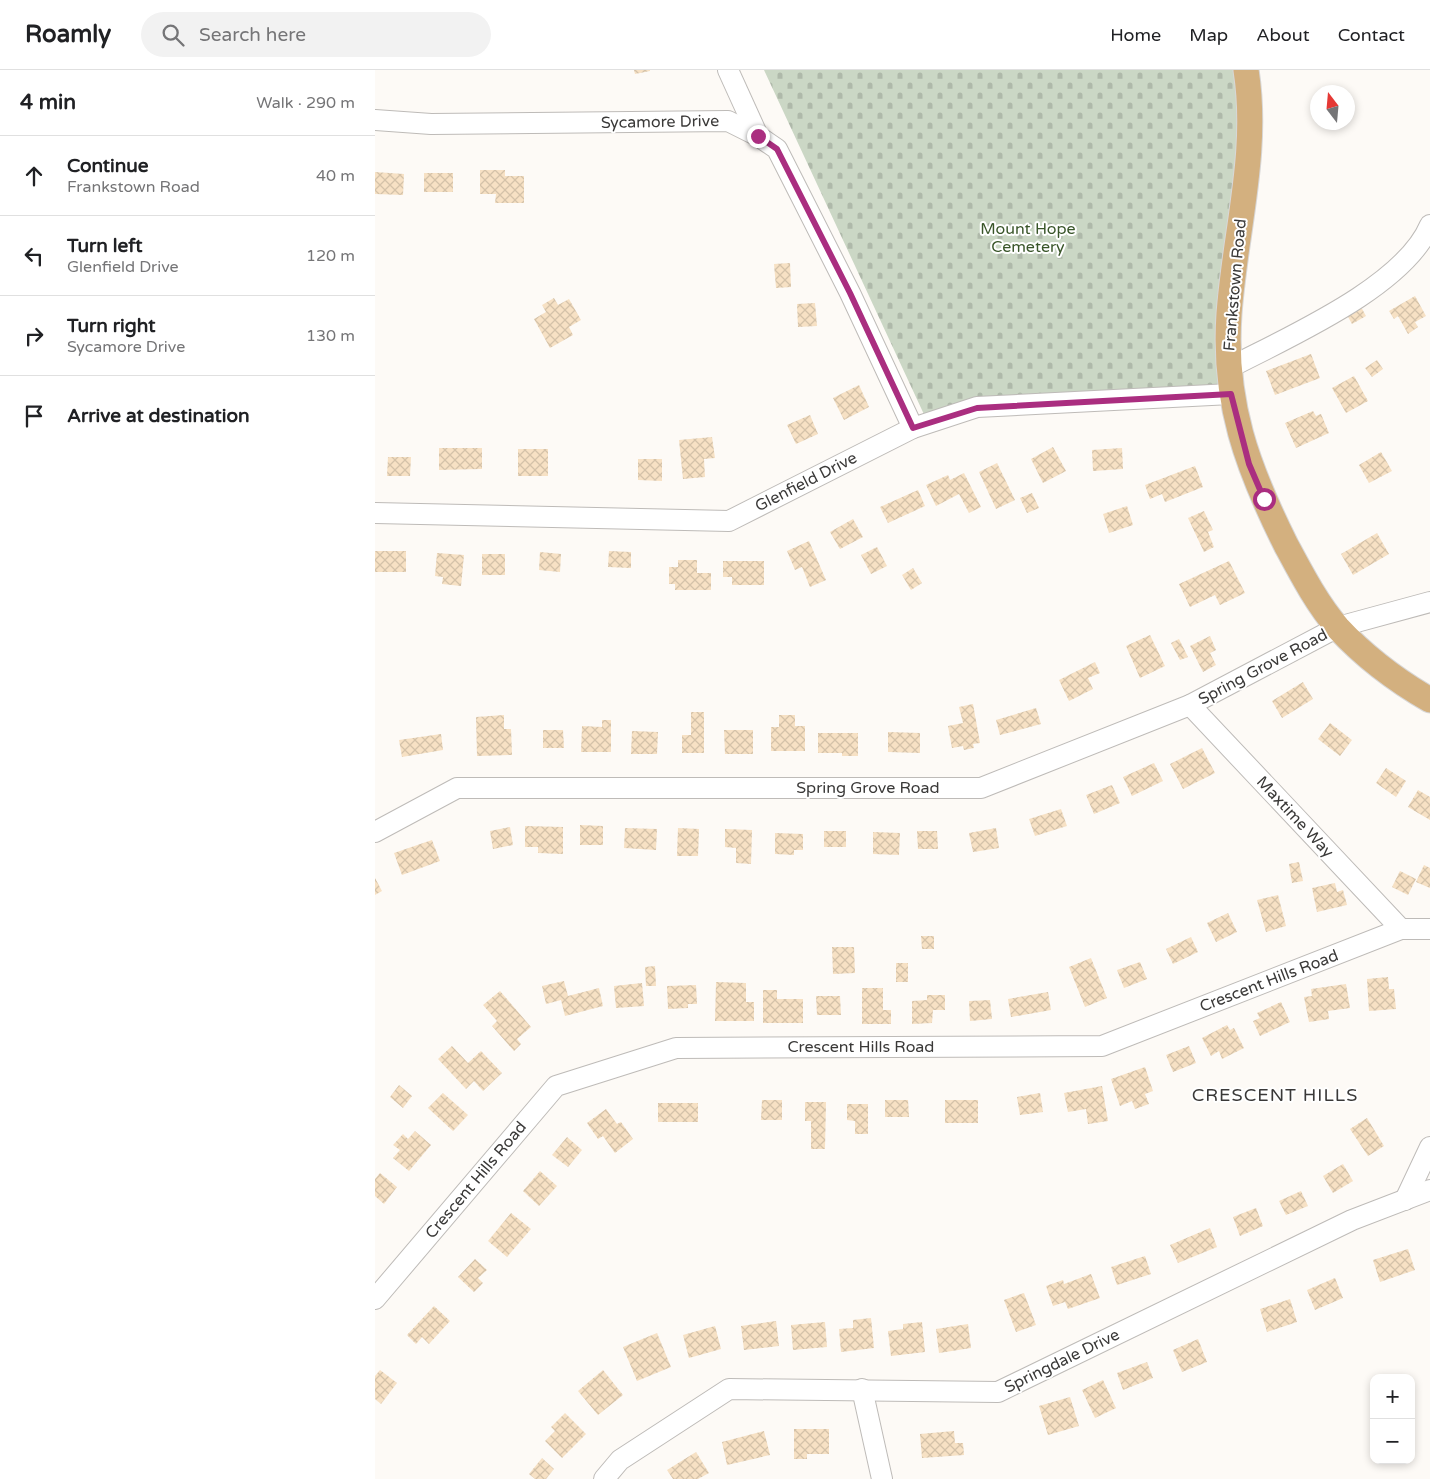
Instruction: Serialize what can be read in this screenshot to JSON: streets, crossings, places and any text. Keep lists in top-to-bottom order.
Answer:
{
  "streets": {
    "main road": ["Frankstown Road"],
    "street": [
      "Sycamore Drive",
      "Glenfield Drive",
      "Spring Grove Road",
      "Maxtime Way",
      "Crescent Hills Road",
      "Springdale Drive"
    ]
  },
  "crossings": [
    ["Sycamore Drive", "Glenfield Drive"],
    ["Frankstown Road", "Glenfield Drive"],
    ["Frankstown Road", "Spring Grove Road"],
    ["Spring Grove Road", "Maxtime Way"],
    ["Maxtime Way", "Crescent Hills Road"]
  ],
  "districts": ["CRESCENT HILLS"],
  "parks": ["Mount Hope Cemetery"],
  "north": "top",
  "page": {
    "header": "Roamly",
    "search": "Search here",
    "nav": [
      "Home",
      "Map",
      "About",
      "Contact"
    ],
    "heading": ["4 min", "Walk · 290 m"],
    "list": [
      ["Continue", "Frankstown Road", "40 m"],
      ["Turn left", "Glenfield Drive", "120 m"],
      ["Turn right", "Sycamore Drive", "130 m"],
      "Arrive at destination"
    ],
    "map_buttons": ["+", "−"]
  }
}
